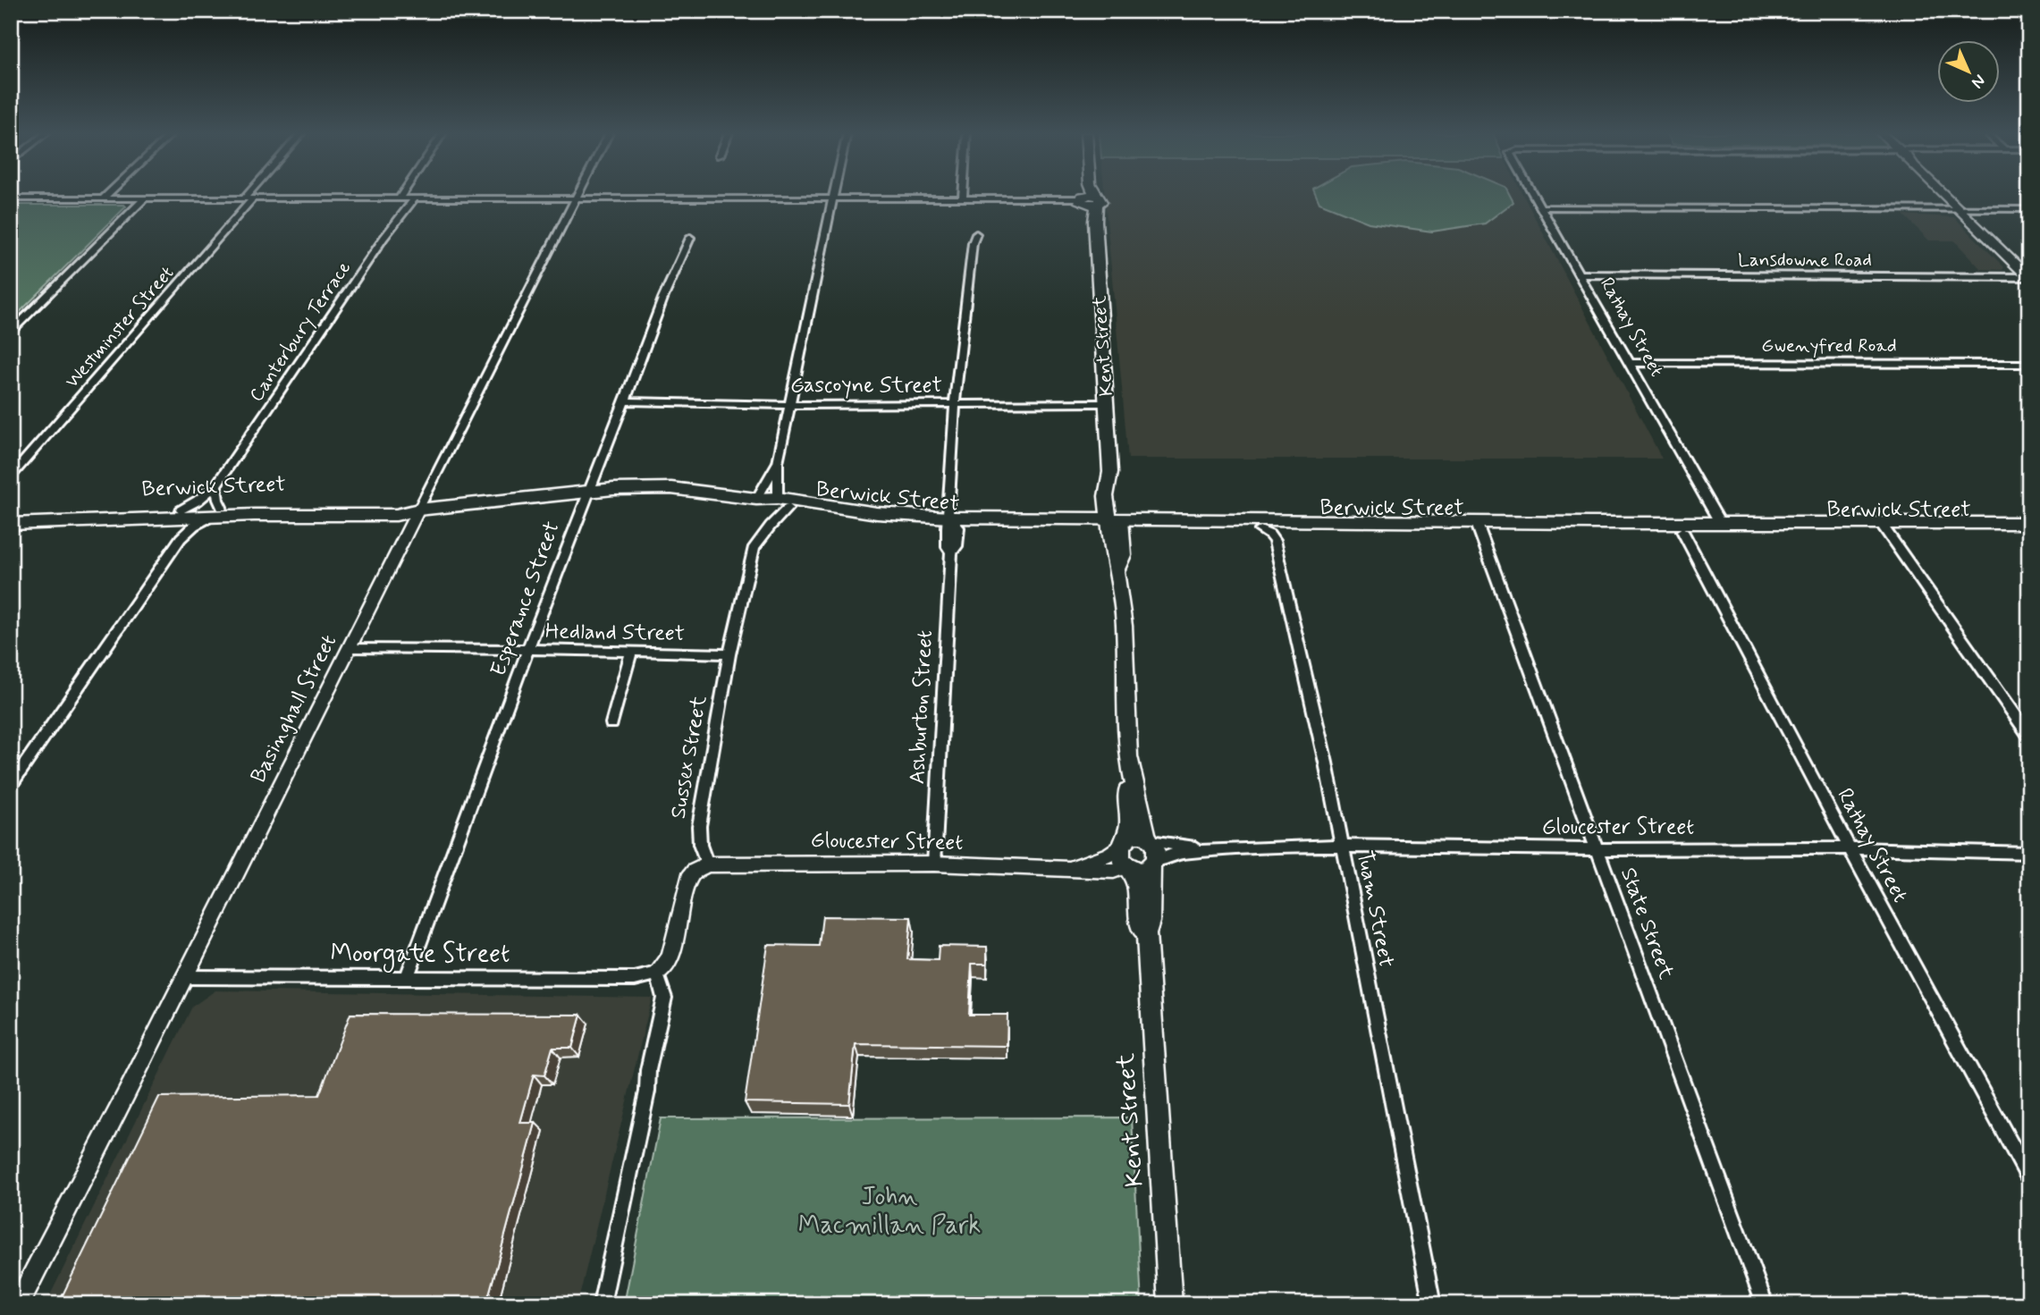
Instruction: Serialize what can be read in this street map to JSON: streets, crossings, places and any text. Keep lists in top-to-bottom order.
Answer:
{
  "streets": {
    "main road": ["Kent Street", "Berwick Street"],
    "street": [
      "Lansdowne Road",
      "Westminster Street",
      "Rathay Street",
      "Canterbury Terrace",
      "Gwenyfred Road",
      "Gascoyne Street",
      "Esperance Street",
      "Hedland Street",
      "Ashburton Street",
      "Basinghall Street",
      "Sussex Street",
      "Gloucester Street",
      "Tuam Street",
      "State Street",
      "Moorgate Street"
    ]
  },
  "crossings": [
    ["Lansdowne Road", "Rathay Street"],
    ["Rathay Street", "Gwenyfred Road"],
    ["Rathay Street", "Berwick Street"],
    ["Rathay Street", "Gloucester Street"],
    ["Canterbury Terrace", "Berwick Street"],
    ["Kent Street", "Gascoyne Street"],
    ["Kent Street", "Berwick Street"],
    ["Kent Street", "Gloucester Street"],
    ["Gascoyne Street", "Esperance Street"],
    ["Gascoyne Street", "Ashburton Street"],
    ["Berwick Street", "Esperance Street"],
    ["Berwick Street", "Ashburton Street"],
    ["Berwick Street", "Basinghall Street"],
    ["Berwick Street", "Sussex Street"],
    ["Berwick Street", "Tuam Street"],
    ["Berwick Street", "State Street"],
    ["Esperance Street", "Hedland Street"],
    ["Esperance Street", "Moorgate Street"],
    ["Hedland Street", "Basinghall Street"],
    ["Hedland Street", "Sussex Street"],
    ["Ashburton Street", "Gloucester Street"],
    ["Basinghall Street", "Moorgate Street"],
    ["Sussex Street", "Gloucester Street"],
    ["Gloucester Street", "Tuam Street"],
    ["Gloucester Street", "State Street"]
  ],
  "parks": ["John Macmillan Park"],
  "north": "bottom right"
}
